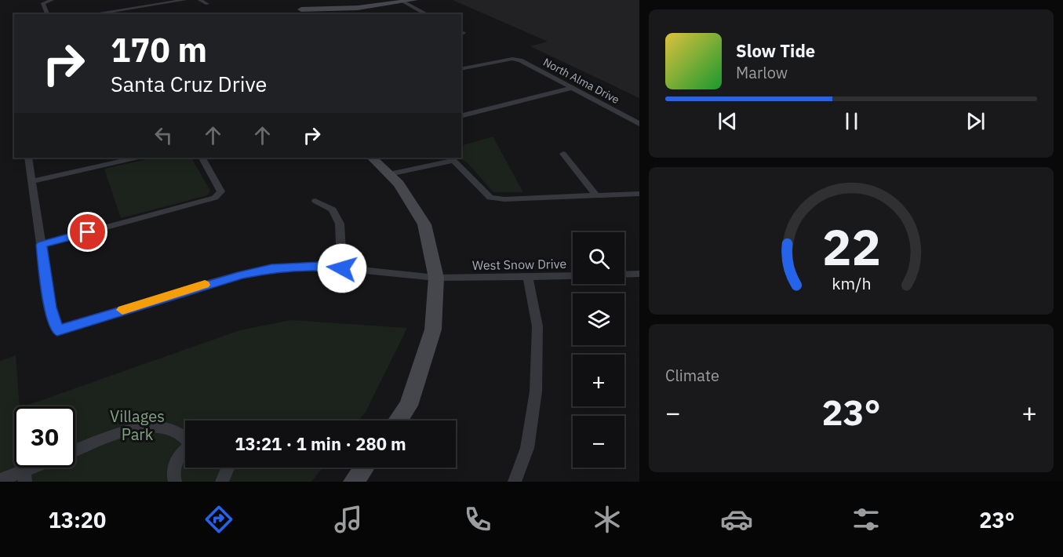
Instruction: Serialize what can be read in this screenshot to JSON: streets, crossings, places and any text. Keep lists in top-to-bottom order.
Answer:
{
  "streets": {
    "street": ["North Alma Drive", "West Snow Drive"]
  },
  "parks": ["Villages Park"],
  "page": {
    "turn": ["170 m", "Santa Cruz Drive"],
    "song": ["Slow Tide", "Marlow"],
    "map_buttons": ["+", "−"],
    "tile": "Climate",
    "heat": ["−", "23°", "+"],
    "limit": "30",
    "trip": "13:21 · 1 min · 280 m",
    "tabs": ["13:20", "23°"],
    "gauge": ["22", "km/h"]
  }
}
